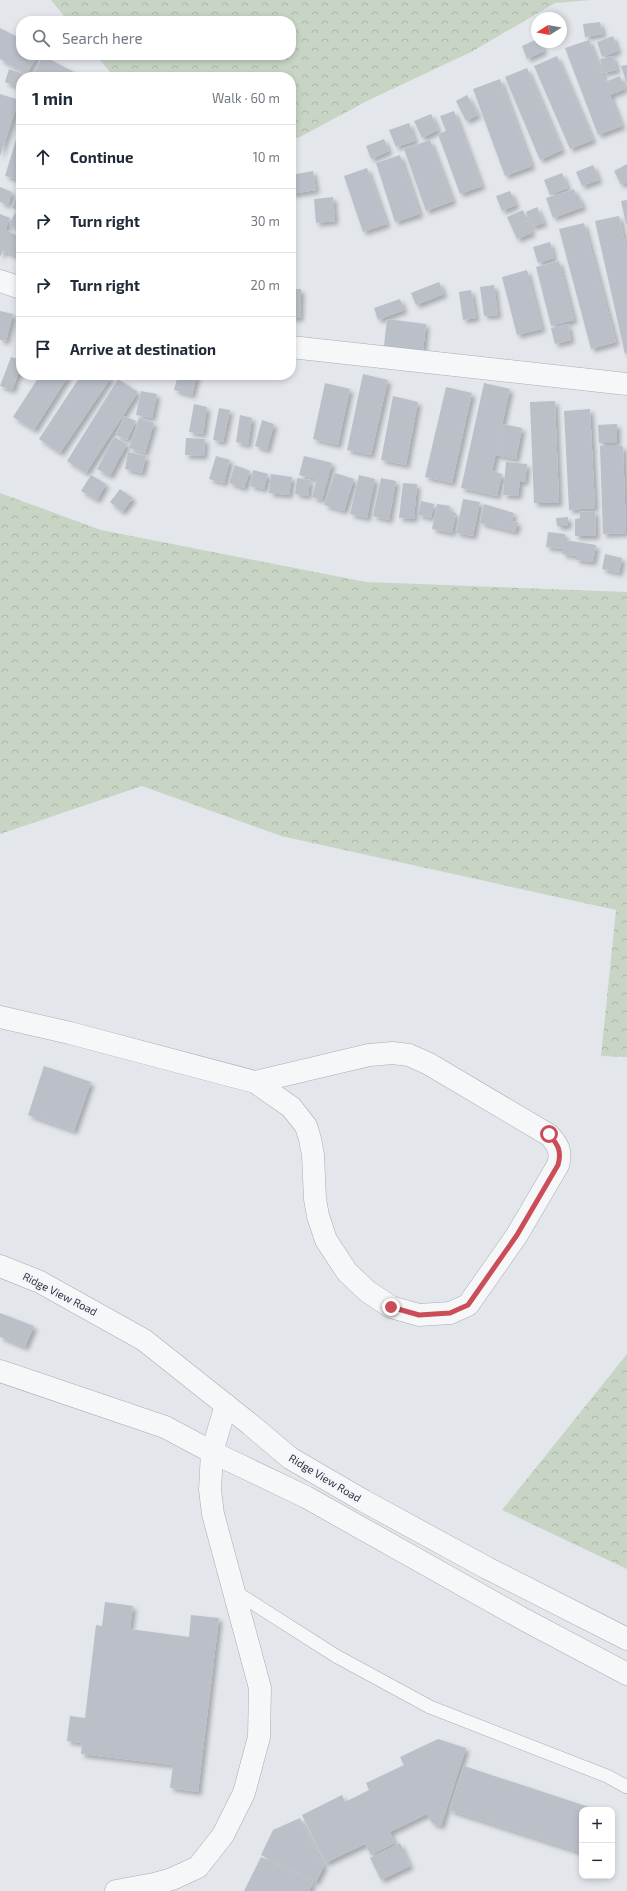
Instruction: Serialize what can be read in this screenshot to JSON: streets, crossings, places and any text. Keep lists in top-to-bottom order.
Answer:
{
  "streets": {
    "street": ["Ridge View Road"]
  },
  "north": "left",
  "page": {
    "search": "Search here",
    "heading": ["1 min", "Walk · 60 m"],
    "list": [
      ["Continue", "10 m"],
      ["Turn right", "30 m"],
      ["Turn right", "20 m"],
      "Arrive at destination"
    ],
    "map_buttons": ["+", "−"]
  }
}
